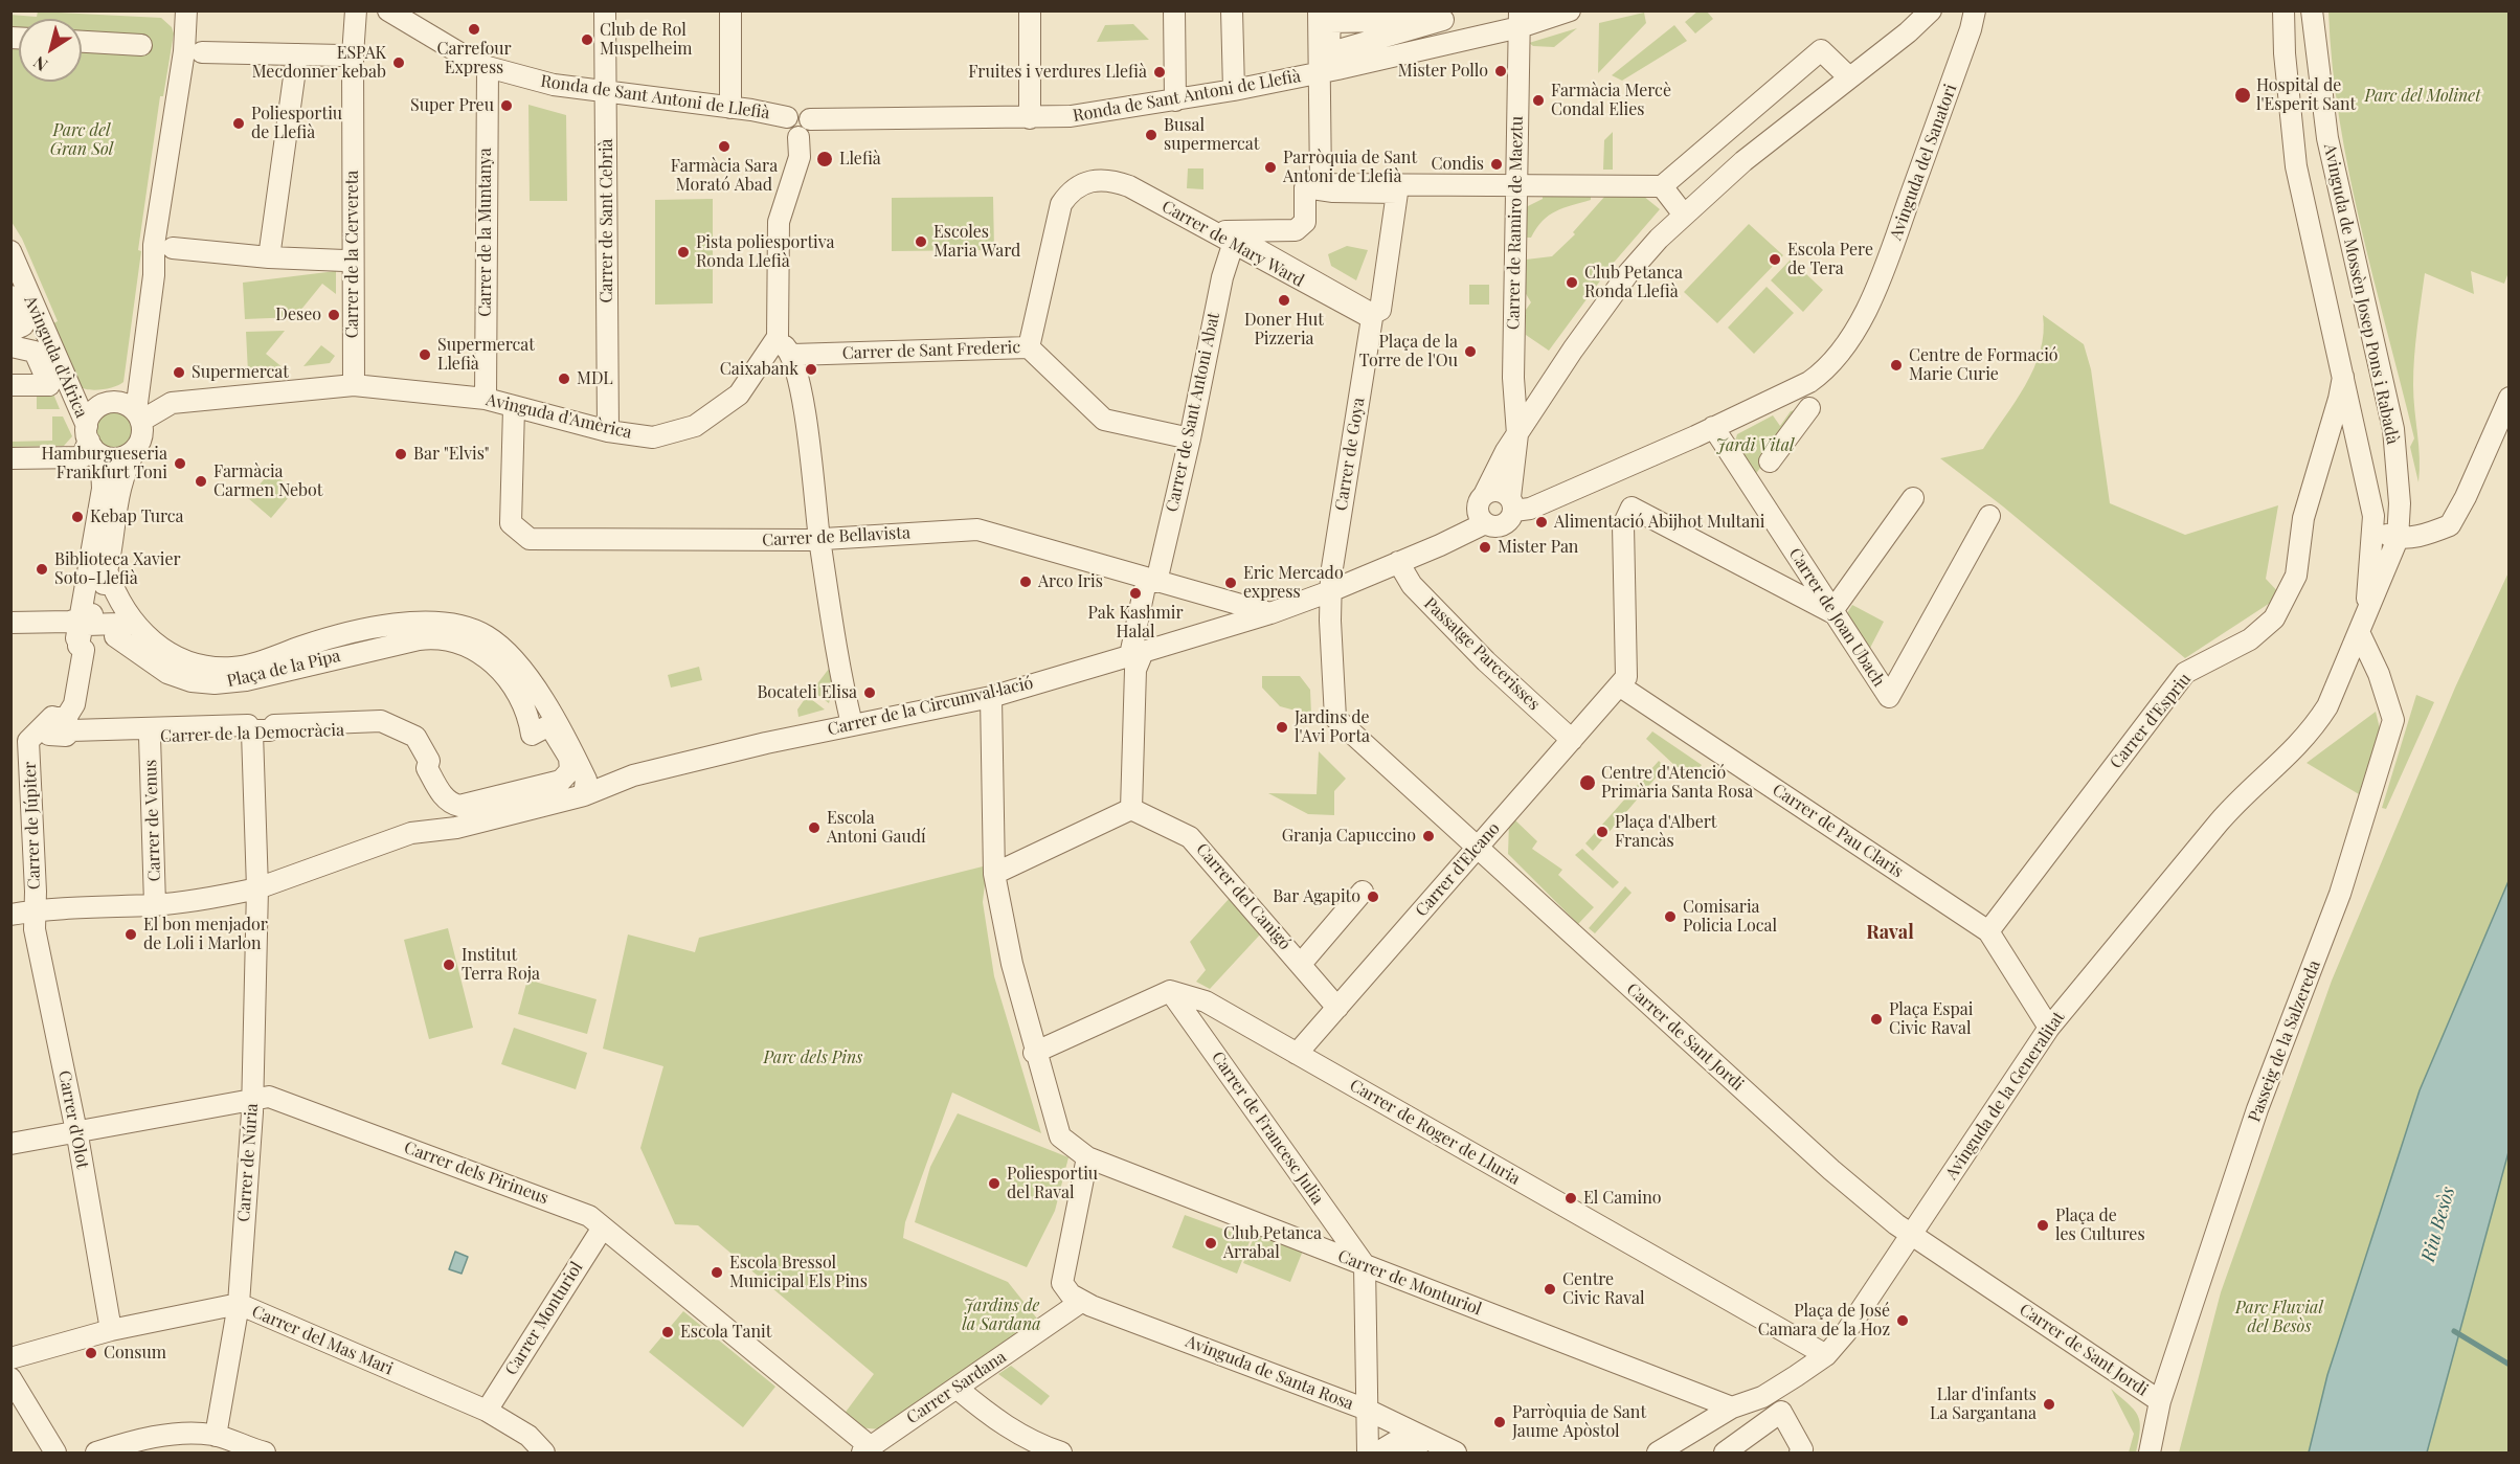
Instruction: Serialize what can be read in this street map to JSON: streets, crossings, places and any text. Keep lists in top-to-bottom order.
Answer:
{
  "streets": {
    "street": [
      "Ronda de Sant Antoni de Llefià",
      "Avinguda del Sanatori",
      "Carrer de Sant Cebrià",
      "Carrer de Ramiro de Maeztu",
      "Carrer de la Muntanya",
      "Carrer de Mary Ward",
      "Carrer de la Cervereta",
      "Avinguda de Mossèn Josep Pons i Rabadà",
      "Carrer de Sant Frederic",
      "Avinguda d'Àfrica",
      "Carrer de Sant Antoni Abat",
      "Avinguda d'Amèrica",
      "Carrer de Goya",
      "Carrer de Bellavista",
      "Carrer de Joan Ubach",
      "Passatge Parcerisses",
      "Plaça de la Pipa",
      "Carrer de la Circumval·lació",
      "Carrer d'Espriu",
      "Carrer de la Democràcia",
      "Carrer de Venus",
      "Carrer de Júpiter",
      "Carrer de Pau Claris",
      "Carrer d'Elcano",
      "Carrer del Canigó",
      "Carrer de Sant Jordi",
      "Passeig de la Salzereda",
      "Avinguda de la Generalitat",
      "Carrer d'Olot",
      "Carrer de Francesc Julia",
      "Carrer de Roger de Lluria",
      "Carrer de Núria",
      "Carrer dels Pirineus",
      "Carrer de Monturiol",
      "Carrer Monturiol",
      "Carrer del Mas Mari",
      "Avinguda de Santa Rosa",
      "Carrer Sardana"
    ]
  },
  "crossings": [
    ["Ronda de Sant Antoni de Llefià", "Carrer de Sant Cebrià"],
    ["Ronda de Sant Antoni de Llefià", "Carrer de Ramiro de Maeztu"],
    ["Ronda de Sant Antoni de Llefià", "Carrer de la Muntanya"],
    ["Avinguda del Sanatori", "Carrer de Ramiro de Maeztu"],
    ["Avinguda del Sanatori", "Carrer de Joan Ubach"],
    ["Carrer de Sant Cebrià", "Avinguda d'Amèrica"],
    ["Carrer de la Muntanya", "Avinguda d'Amèrica"],
    ["Carrer de Mary Ward", "Carrer de Sant Frederic"],
    ["Carrer de Mary Ward", "Carrer de Sant Antoni Abat"],
    ["Carrer de Mary Ward", "Carrer de Goya"],
    ["Carrer de la Cervereta", "Avinguda d'Amèrica"],
    ["Avinguda de Mossèn Josep Pons i Rabadà", "Carrer d'Espriu"],
    ["Avinguda de Mossèn Josep Pons i Rabadà", "Passeig de la Salzereda"],
    ["Avinguda de Mossèn Josep Pons i Rabadà", "Avinguda de la Generalitat"],
    ["Carrer de Sant Frederic", "Carrer de Sant Antoni Abat"],
    ["Avinguda d'Àfrica", "Avinguda d'Amèrica"],
    ["Avinguda d'Àfrica", "Carrer de la Democràcia"],
    ["Avinguda d'Àfrica", "Carrer de Júpiter"],
    ["Carrer de Sant Antoni Abat", "Carrer de Bellavista"],
    ["Carrer de Sant Antoni Abat", "Carrer de la Circumval·lació"],
    ["Carrer de Sant Antoni Abat", "Carrer del Canigó"],
    ["Avinguda d'Amèrica", "Carrer de Bellavista"],
    ["Carrer de Goya", "Carrer de la Circumval·lació"],
    ["Carrer de Goya", "Carrer de Sant Jordi"],
    ["Carrer de Bellavista", "Carrer de la Circumval·lació"],
    ["Passatge Parcerisses", "Carrer d'Elcano"],
    ["Plaça de la Pipa", "Carrer de la Circumval·lació"],
    ["Carrer de la Circumval·lació", "Carrer de la Democràcia"],
    ["Carrer de la Circumval·lació", "Carrer de Venus"],
    ["Carrer de la Circumval·lació", "Carrer de Júpiter"],
    ["Carrer de la Circumval·lació", "Carrer de Sant Jordi"],
    ["Carrer de la Circumval·lació", "Carrer d'Olot"],
    ["Carrer de la Circumval·lació", "Carrer de Núria"],
    ["Carrer de la Circumval·lació", "Carrer de Monturiol"],
    ["Carrer d'Espriu", "Carrer de Pau Claris"],
    ["Carrer de la Democràcia", "Carrer de Venus"],
    ["Carrer de la Democràcia", "Carrer de Júpiter"],
    ["Carrer de la Democràcia", "Carrer de Núria"],
    ["Carrer de Júpiter", "Carrer d'Olot"],
    ["Carrer de Pau Claris", "Carrer d'Elcano"],
    ["Carrer de Pau Claris", "Avinguda de la Generalitat"],
    ["Carrer d'Elcano", "Carrer del Canigó"],
    ["Carrer d'Elcano", "Carrer de Sant Jordi"],
    ["Carrer d'Elcano", "Carrer de Roger de Lluria"],
    ["Carrer de Sant Jordi", "Passeig de la Salzereda"],
    ["Carrer de Sant Jordi", "Avinguda de la Generalitat"],
    ["Passeig de la Salzereda", "Avinguda de la Generalitat"],
    ["Avinguda de la Generalitat", "Carrer de Roger de Lluria"],
    ["Avinguda de la Generalitat", "Carrer de Monturiol"],
    ["Carrer d'Olot", "Carrer dels Pirineus"],
    ["Carrer d'Olot", "Carrer del Mas Mari"],
    ["Carrer de Francesc Julia", "Carrer de Roger de Lluria"],
    ["Carrer de Francesc Julia", "Carrer de Monturiol"],
    ["Carrer de Núria", "Carrer dels Pirineus"],
    ["Carrer de Núria", "Carrer del Mas Mari"],
    ["Carrer dels Pirineus", "Carrer Monturiol"],
    ["Carrer dels Pirineus", "Carrer Sardana"],
    ["Carrer Monturiol", "Carrer del Mas Mari"],
    ["Avinguda de Santa Rosa", "Carrer Sardana"]
  ],
  "districts": ["Raval"],
  "water": ["Riu Besòs"],
  "parks": [
    "Parc del Molinet",
    "Parc del Gran Sol",
    "Jardi Vital",
    "Parc dels Pins",
    "Jardins de la Sardana",
    "Parc Fluvial del Besòs"
  ],
  "places": [
    "Carrefour Express",
    "Club de Rol Muspelheim",
    "ESPAK Mecdonner kebab",
    "Mister Pollo",
    "Fruites i verdures Llefià",
    "Hospital de l'Esperit Sant",
    "Farmàcia Mercè Condal Elies",
    "Super Preu",
    "Poliesportiu de Llefià",
    "Busal supermercat",
    "Farmàcia Sara Morató Abad",
    "Llefià",
    "Condis",
    "Parròquia de Sant Antoni de Llefià",
    "Escoles Maria Ward",
    "Pista poliesportiva Ronda Llefià",
    "Escola Pere de Tera",
    "Club Petanca Ronda Llefià",
    "Doner Hut Pizzeria",
    "Deseo",
    "Plaça de la Torre de l'Ou",
    "Supermercat Llefià",
    "Centre de Formació Marie Curie",
    "Caixabank",
    "Supermercat",
    "MDL",
    "Bar \"Elvis\"",
    "Hamburgueseria Frankfurt Toni",
    "Farmàcia Carmen Nebot",
    "Kebap Turca",
    "Alimentació Abijhot Multani",
    "Mister Pan",
    "Biblioteca Xavier Soto-Llefià",
    "Arco Iris",
    "Eric Mercado express",
    "Pak Kashmir Halal",
    "Bocateli Elisa",
    "Jardins de l'Avi Porta",
    "Centre d'Atenció Primària Santa Rosa",
    "Escola Antoni Gaudí",
    "Plaça d'Albert Francàs",
    "Granja Capuccino",
    "Bar Agapito",
    "Comisaria Policia Local",
    "El bon menjador de Loli i Marlon",
    "Institut Terra Roja",
    "Plaça Espai Civic Raval",
    "Poliesportiu del Raval",
    "El Camino",
    "Plaça de les Cultures",
    "Club Petanca Arrabal",
    "Escola Bressol Municipal Els Pins",
    "Centre Civic Raval",
    "Plaça de José Camara de la Hoz",
    "Escola Tanit",
    "Consum",
    "Llar d'infants La Sargantana",
    "Parròquia de Sant Jaume Apòstol"
  ],
  "north": "bottom left"
}
